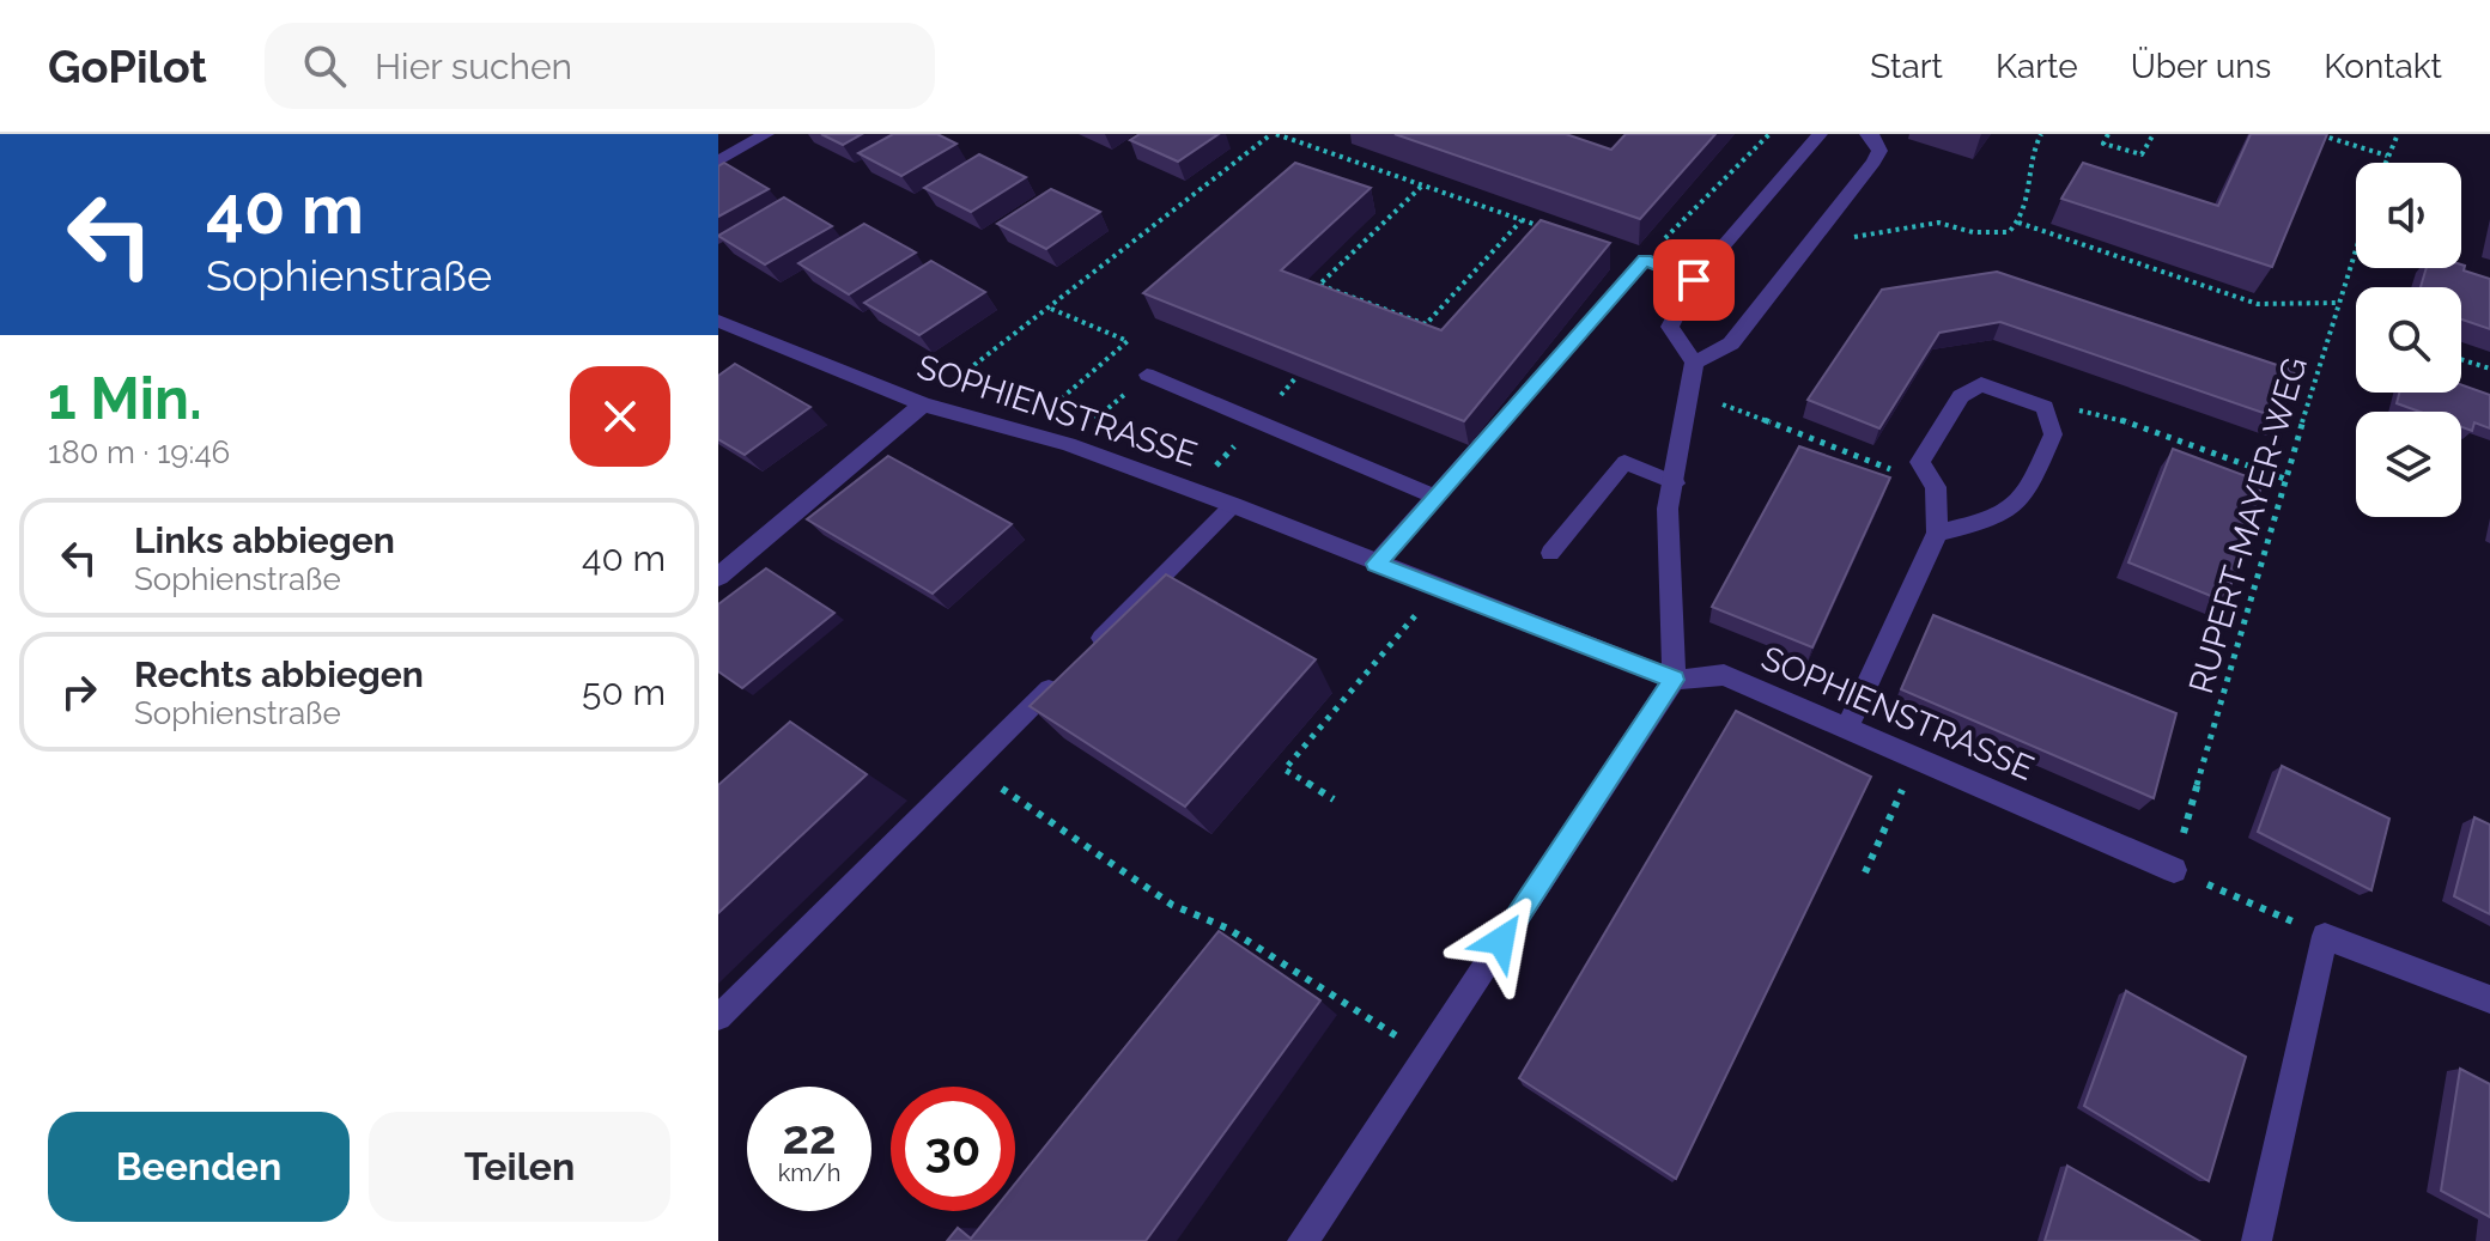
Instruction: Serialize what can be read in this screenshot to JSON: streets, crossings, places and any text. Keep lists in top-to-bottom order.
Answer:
{
  "streets": {
    "street": ["SOPHIENSTRASSE"],
    "path": ["RUPERT-MAYER-WEG"]
  },
  "crossings": [
    ["SOPHIENSTRASSE", "RUPERT-MAYER-WEG"]
  ],
  "page": {
    "header": "GoPilot",
    "search": "Hier suchen",
    "nav": [
      "Start",
      "Karte",
      "Über uns",
      "Kontakt"
    ],
    "turn": ["40 m", "Sophienstraße"],
    "heading": ["1 Min.", "180 m · 19:46"],
    "list": [
      {
        "name": "Links abbiegen",
        "note": "Sophienstraße",
        "value": "40 m"
      },
      {
        "name": "Rechts abbiegen",
        "note": "Sophienstraße",
        "value": "50 m"
      }
    ],
    "speed": "22 km/h",
    "limit": "30",
    "buttons": ["Beenden", "Teilen"]
  }
}
